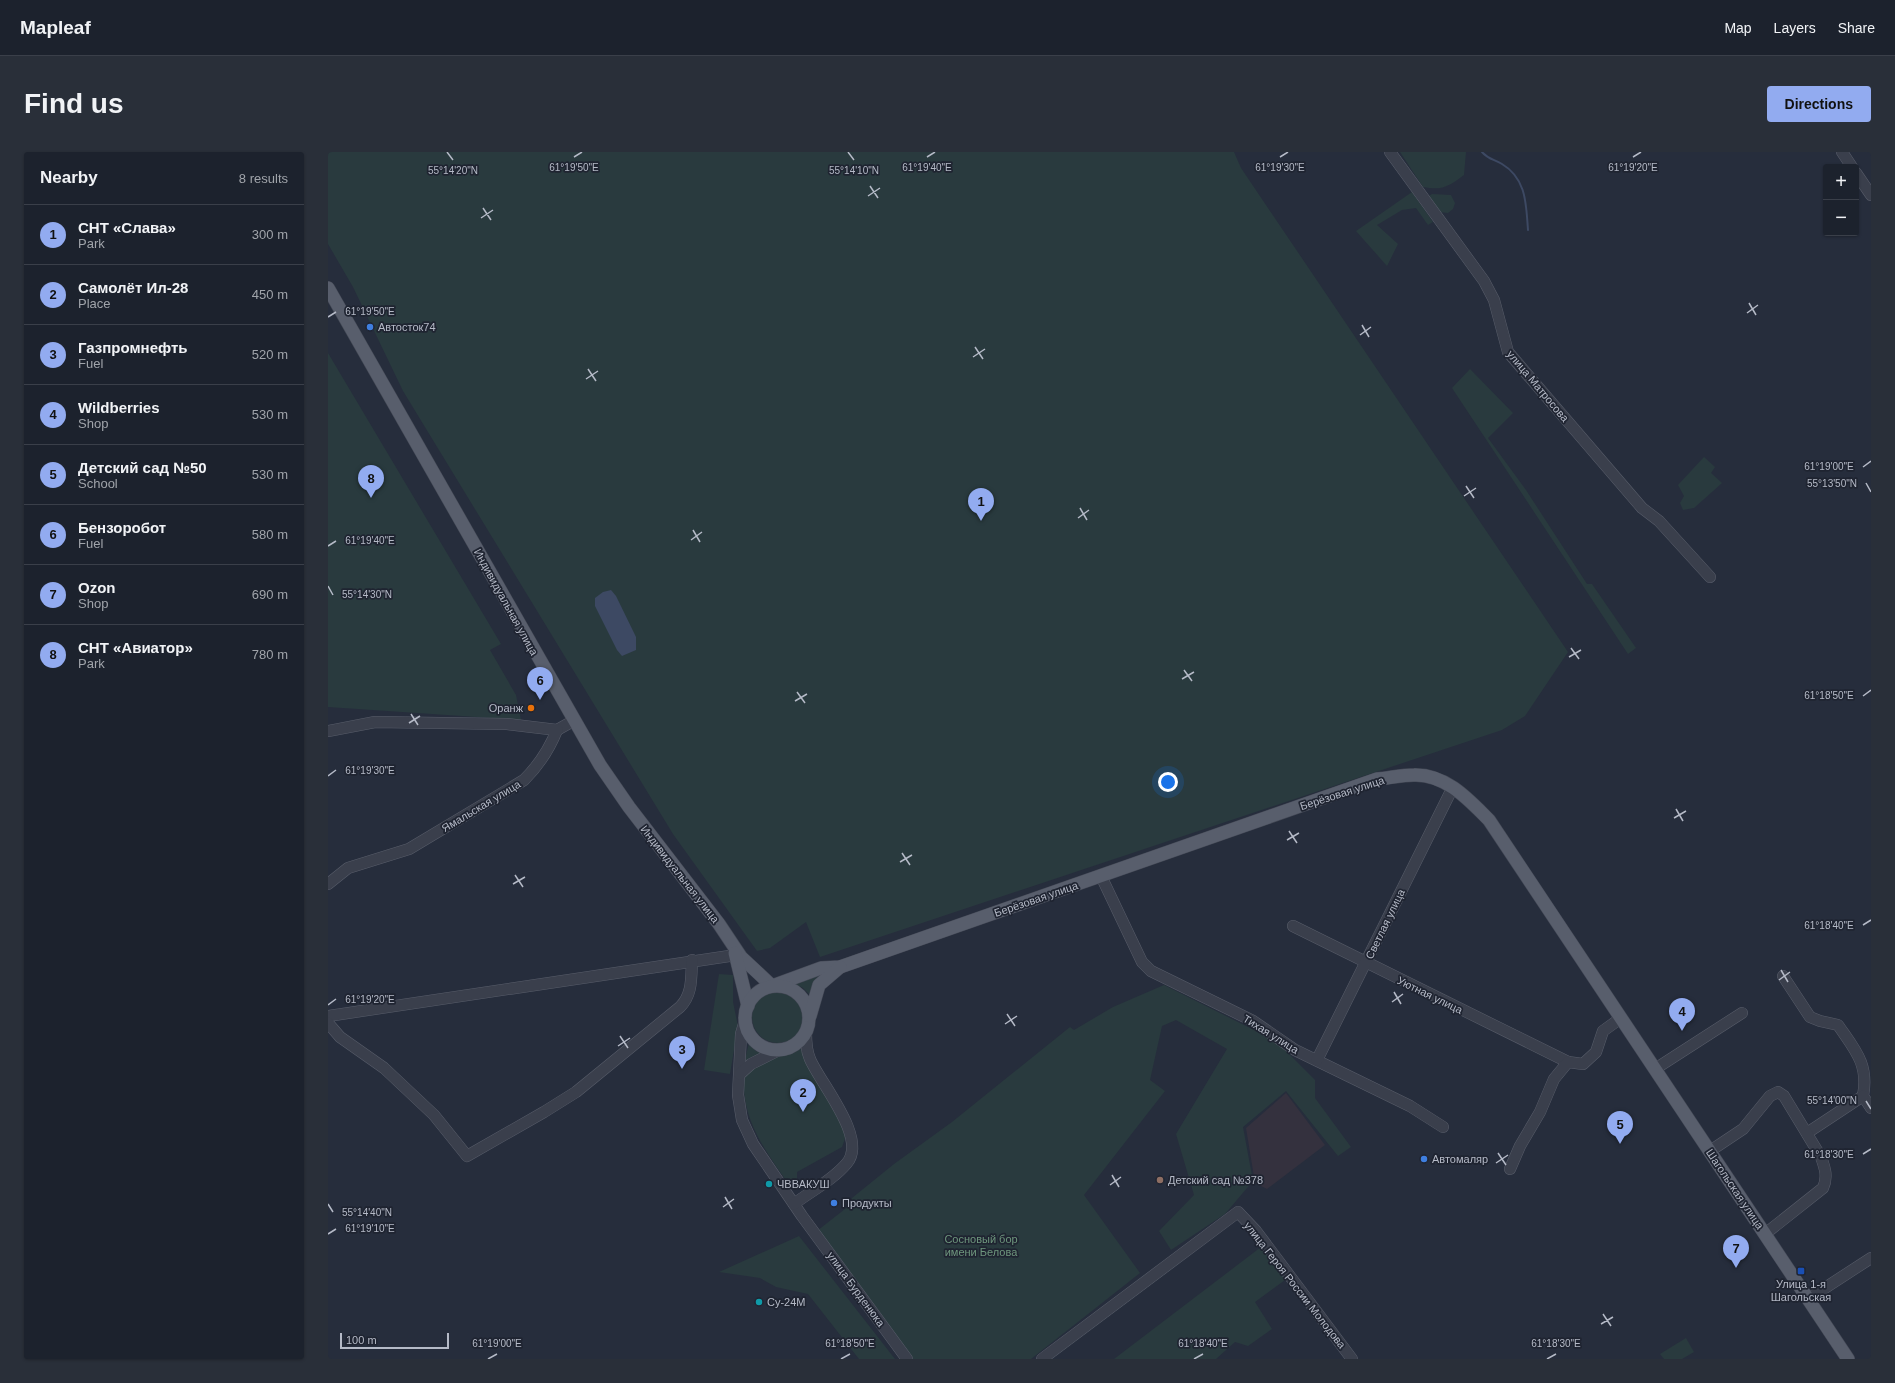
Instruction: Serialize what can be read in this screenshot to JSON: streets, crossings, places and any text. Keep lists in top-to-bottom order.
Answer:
{
  "streets": {
    "main road": ["Индивидуальная улица", "Берёзовая улица", "Шагольская улица"],
    "street": [
      "улица Матросова",
      "Ямальская улица",
      "Светлая улица",
      "Уютная улица",
      "Тихая улица",
      "улица Героя России Молодова",
      "улица Бурденюка"
    ]
  },
  "crossings": [
    ["Индивидуальная улица", "Берёзовая улица"],
    ["Индивидуальная улица", "улица Бурденюка"],
    ["Берёзовая улица", "Светлая улица"],
    ["Берёзовая улица", "Тихая улица"],
    ["Берёзовая улица", "Шагольская улица"],
    ["Берёзовая улица", "улица Бурденюка"],
    ["Светлая улица", "Уютная улица"],
    ["Светлая улица", "Тихая улица"]
  ],
  "parks": ["Сосновый бор имени Белова"],
  "places": {
    "other": [
      "Автосток74",
      "Оранж",
      "Автомаляр",
      "Детский сад №378",
      "ЧВВАКУШ",
      "Продукты",
      "Су-24М"
    ],
    "transit": ["Улица 1-я Шагольская"]
  },
  "scale_bar": "100 m",
  "page": {
    "header": "Mapleaf",
    "nav": ["Map", "Layers", "Share"],
    "buttons": "Directions",
    "title": "Find us",
    "heading": ["Nearby", "8 results"],
    "map_buttons": ["+", "−"],
    "list": [
      {
        "mark": "1",
        "name": "СНТ «Слава»",
        "note": "Park",
        "value": "300 m"
      },
      {
        "mark": "2",
        "name": "Самолёт Ил-28",
        "note": "Place",
        "value": "450 m"
      },
      {
        "mark": "3",
        "name": "Газпромнефть",
        "note": "Fuel",
        "value": "520 m"
      },
      {
        "mark": "4",
        "name": "Wildberries",
        "note": "Shop",
        "value": "530 m"
      },
      {
        "mark": "5",
        "name": "Детский сад №50",
        "note": "School",
        "value": "530 m"
      },
      {
        "mark": "6",
        "name": "Бензоробот",
        "note": "Fuel",
        "value": "580 m"
      },
      {
        "mark": "7",
        "name": "Ozon",
        "note": "Shop",
        "value": "690 m"
      },
      {
        "mark": "8",
        "name": "СНТ «Авиатор»",
        "note": "Park",
        "value": "780 m"
      }
    ],
    "pins": [
      "8",
      "1",
      "6",
      "4",
      "3",
      "2",
      "5",
      "7"
    ],
    "scale": "100 m"
  },
  "coordinates": [
    "61°19'50\"E",
    "61°19'40\"E",
    "61°19'30\"E",
    "61°19'20\"E",
    "55°14'20\"N",
    "55°14'10\"N",
    "61°19'00\"E",
    "55°13'50\"N",
    "55°14'30\"N",
    "61°18'50\"E",
    "61°18'40\"E",
    "55°14'00\"N",
    "61°18'30\"E",
    "55°14'40\"N",
    "61°19'10\"E"
  ]
}
